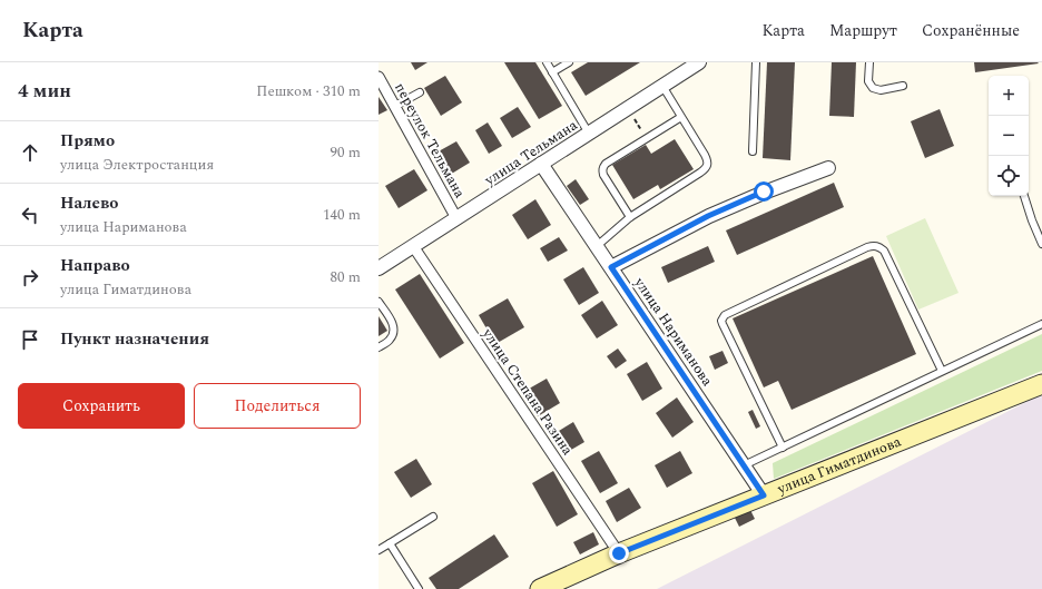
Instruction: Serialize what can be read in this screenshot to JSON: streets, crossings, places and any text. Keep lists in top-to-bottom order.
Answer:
{
  "streets": {
    "main road": ["улица Гиматдинова"],
    "street": [
      "переулок Тельмана",
      "улица Тельмана",
      "улица Нариманова",
      "улица Степана Разина"
    ]
  },
  "crossings": [
    ["переулок Тельмана", "улица Тельмана"],
    ["улица Тельмана", "улица Нариманова"],
    ["улица Тельмана", "улица Степана Разина"],
    ["улица Нариманова", "улица Гиматдинова"],
    ["улица Степана Разина", "улица Гиматдинова"]
  ],
  "page": {
    "header": "Карта",
    "nav": ["Карта", "Маршрут", "Сохранённые"],
    "heading": ["4 мин", "Пешком · 310 m"],
    "map_buttons": ["+", "−"],
    "list": [
      ["Прямо", "улица Электростанция", "90 m"],
      ["Налево", "улица Нариманова", "140 m"],
      ["Направо", "улица Гиматдинова", "80 m"],
      "Пункт назначения"
    ],
    "buttons": ["Сохранить", "Поделиться"]
  }
}
